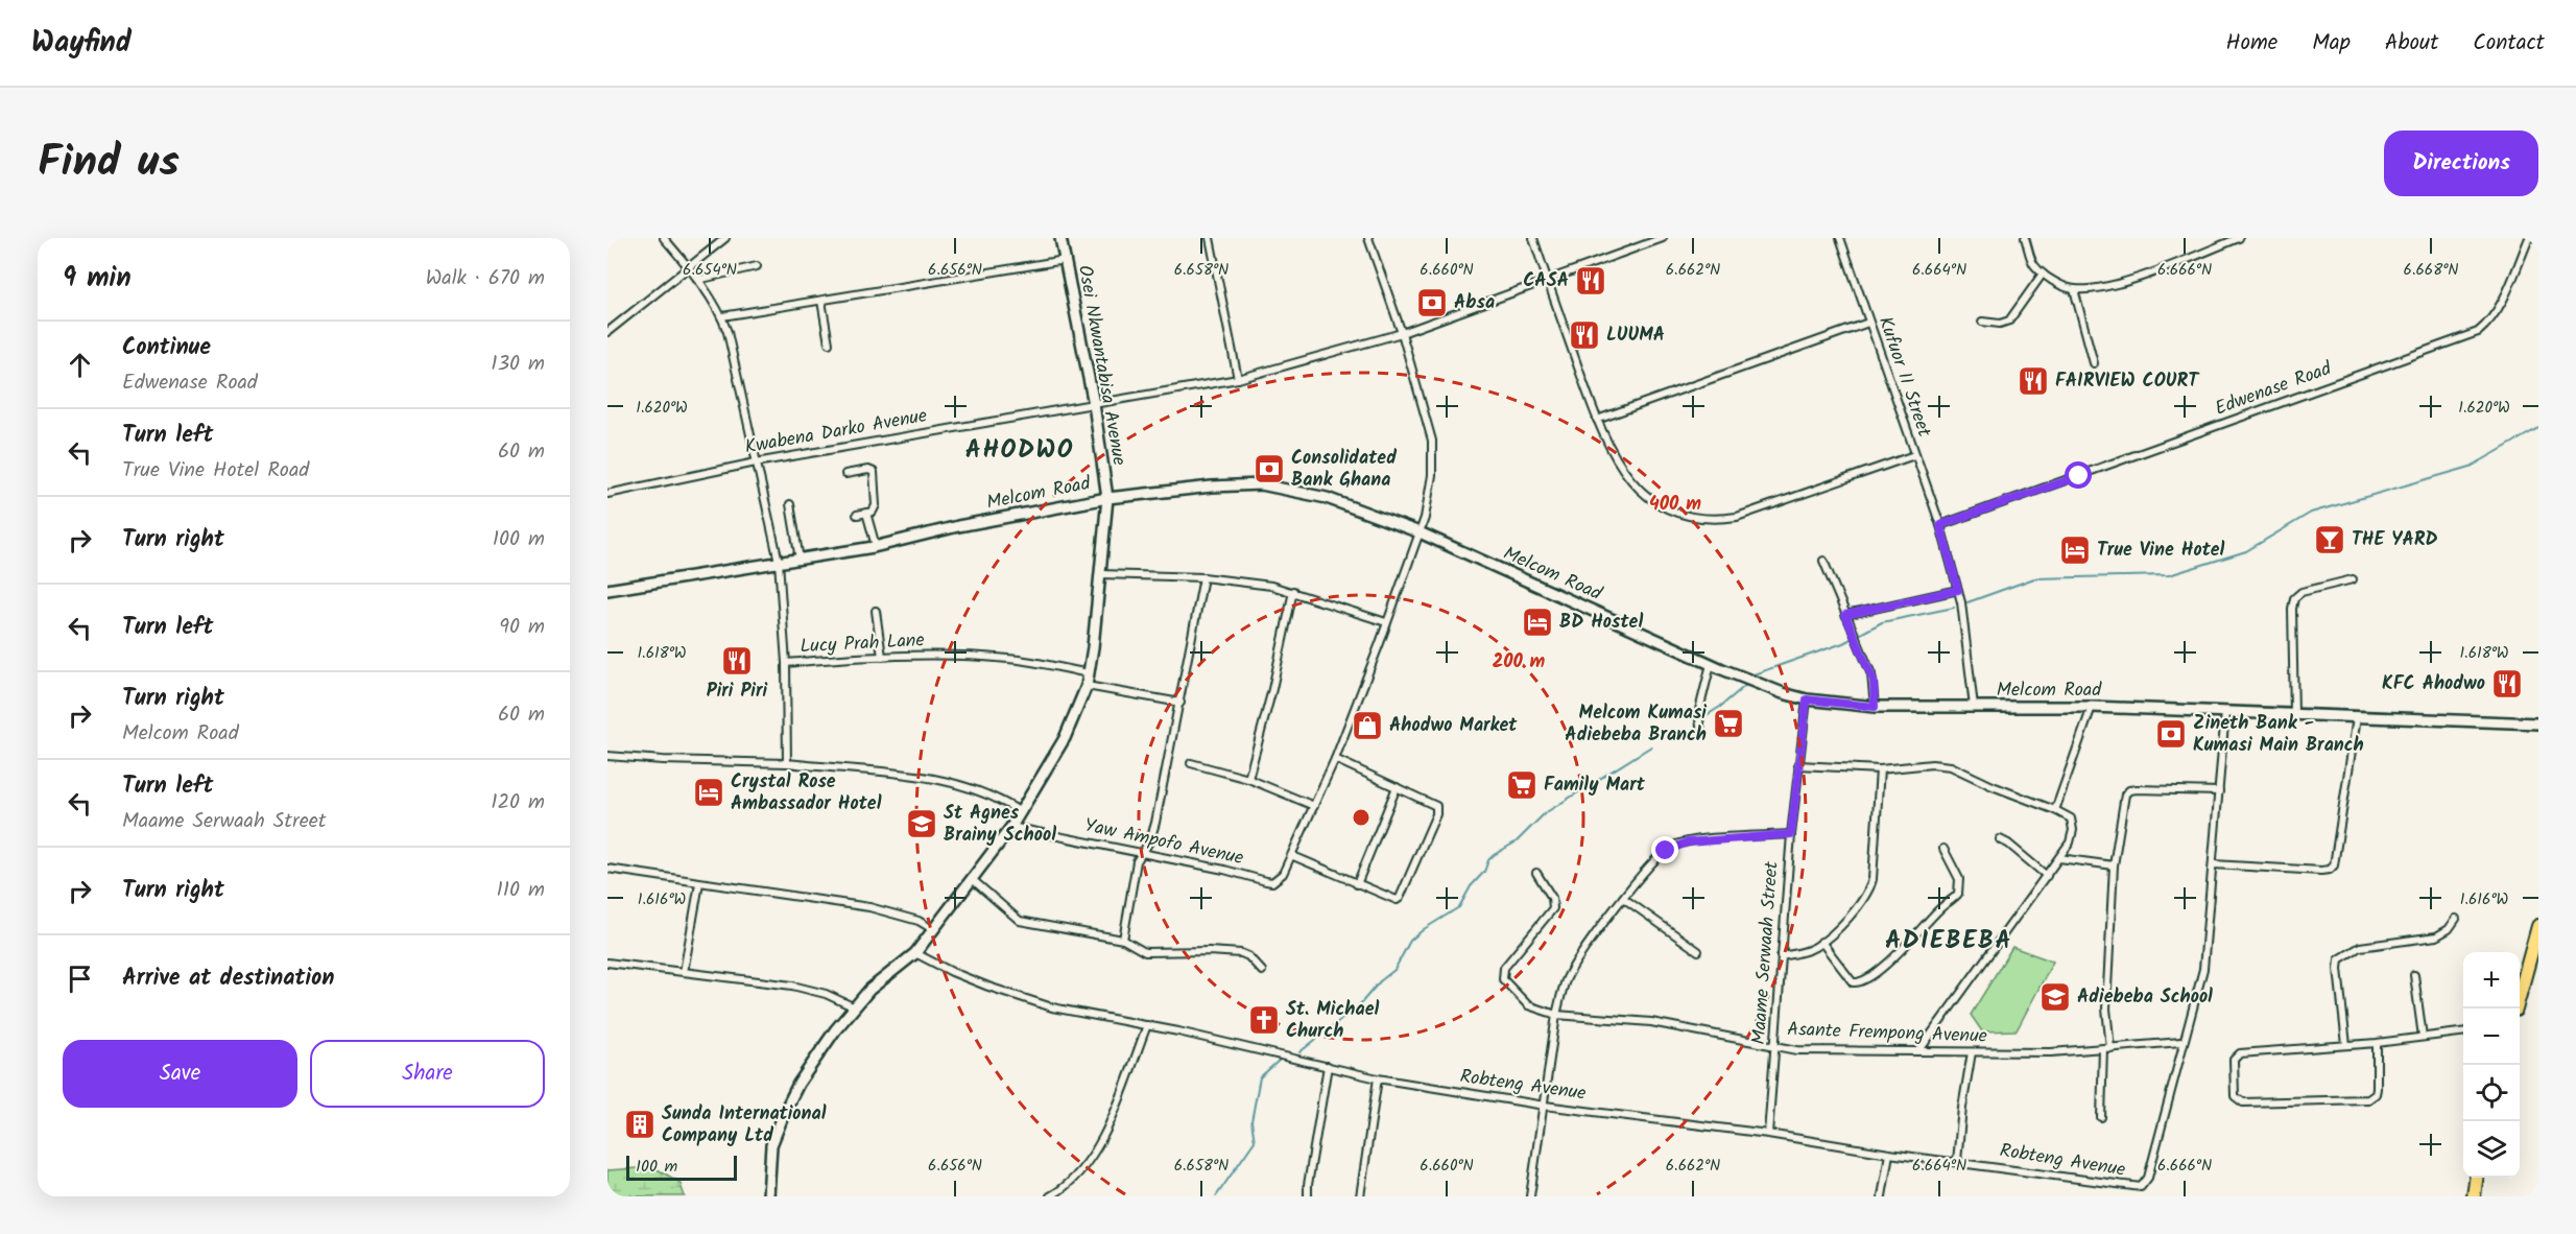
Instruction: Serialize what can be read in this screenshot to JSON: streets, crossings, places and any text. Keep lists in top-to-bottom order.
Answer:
{
  "streets": {
    "main road": ["Osei Nkwantabisa Avenue", "Melcom Road"],
    "street": [
      "Kufuor II Street",
      "Edwenase Road",
      "Kwabena Darko Avenue",
      "Lucy Prah Lane",
      "Yaw Ampofo Avenue",
      "Maame Serwaah Street",
      "Asante Frempong Avenue",
      "Robteng Avenue"
    ]
  },
  "crossings": [
    ["Osei Nkwantabisa Avenue", "Kwabena Darko Avenue"],
    ["Osei Nkwantabisa Avenue", "Melcom Road"],
    ["Osei Nkwantabisa Avenue", "Lucy Prah Lane"],
    ["Osei Nkwantabisa Avenue", "Yaw Ampofo Avenue"],
    ["Osei Nkwantabisa Avenue", "Robteng Avenue"],
    ["Kufuor II Street", "Edwenase Road"],
    ["Kufuor II Street", "Melcom Road"],
    ["Melcom Road", "Maame Serwaah Street"],
    ["Maame Serwaah Street", "Asante Frempong Avenue"],
    ["Maame Serwaah Street", "Robteng Avenue"],
    ["Asante Frempong Avenue", "Robteng Avenue"]
  ],
  "districts": ["AHODWO", "ADIEBEBA"],
  "places": {
    "restaurant": [
      "CASA",
      "LUUMA",
      "FAIRVIEW COURT",
      "Piri Piri",
      "KFC Ahodwo"
    ],
    "bank": ["Absa", "Consolidated Bank Ghana", "Zineth Bank - Kumasi Main Branch"],
    "bar": ["THE YARD"],
    "hotel": ["True Vine Hotel", "BD Hostel", "Crystal Rose Ambassador Hotel"],
    "supermarket": ["Melcom Kumasi Adiebeba Branch", "Family Mart"],
    "shop": ["Ahodwo Market"],
    "school or university": ["St Agnes Brainy School", "Adiebeba School"],
    "church": ["St. Michael Church"],
    "building": ["Sunda International Company Ltd"]
  },
  "scale_bar": "100 m",
  "page": {
    "header": "Wayfind",
    "nav": [
      "Home",
      "Map",
      "About",
      "Contact"
    ],
    "title": "Find us",
    "buttons": [
      "Directions",
      ["Save", "Share"]
    ],
    "heading": ["9 min", "Walk · 670 m"],
    "list": [
      ["Continue", "Edwenase Road", "130 m"],
      ["Turn left", "True Vine Hotel Road", "60 m"],
      ["Turn right", "100 m"],
      ["Turn left", "90 m"],
      ["Turn right", "Melcom Road", "60 m"],
      ["Turn left", "Maame Serwaah Street", "120 m"],
      ["Turn right", "110 m"],
      "Arrive at destination"
    ],
    "map_buttons": ["+", "−"],
    "scale": "100 m"
  },
  "coordinates": [
    "6.654°N",
    "6.656°N",
    "6.658°N",
    "6.660°N",
    "6.662°N",
    "6.664°N",
    "6.666°N",
    "6.668°N",
    "1.620°W",
    "1.618°W",
    "1.616°W"
  ],
  "rings": ["400 m", "200 m"]
}
